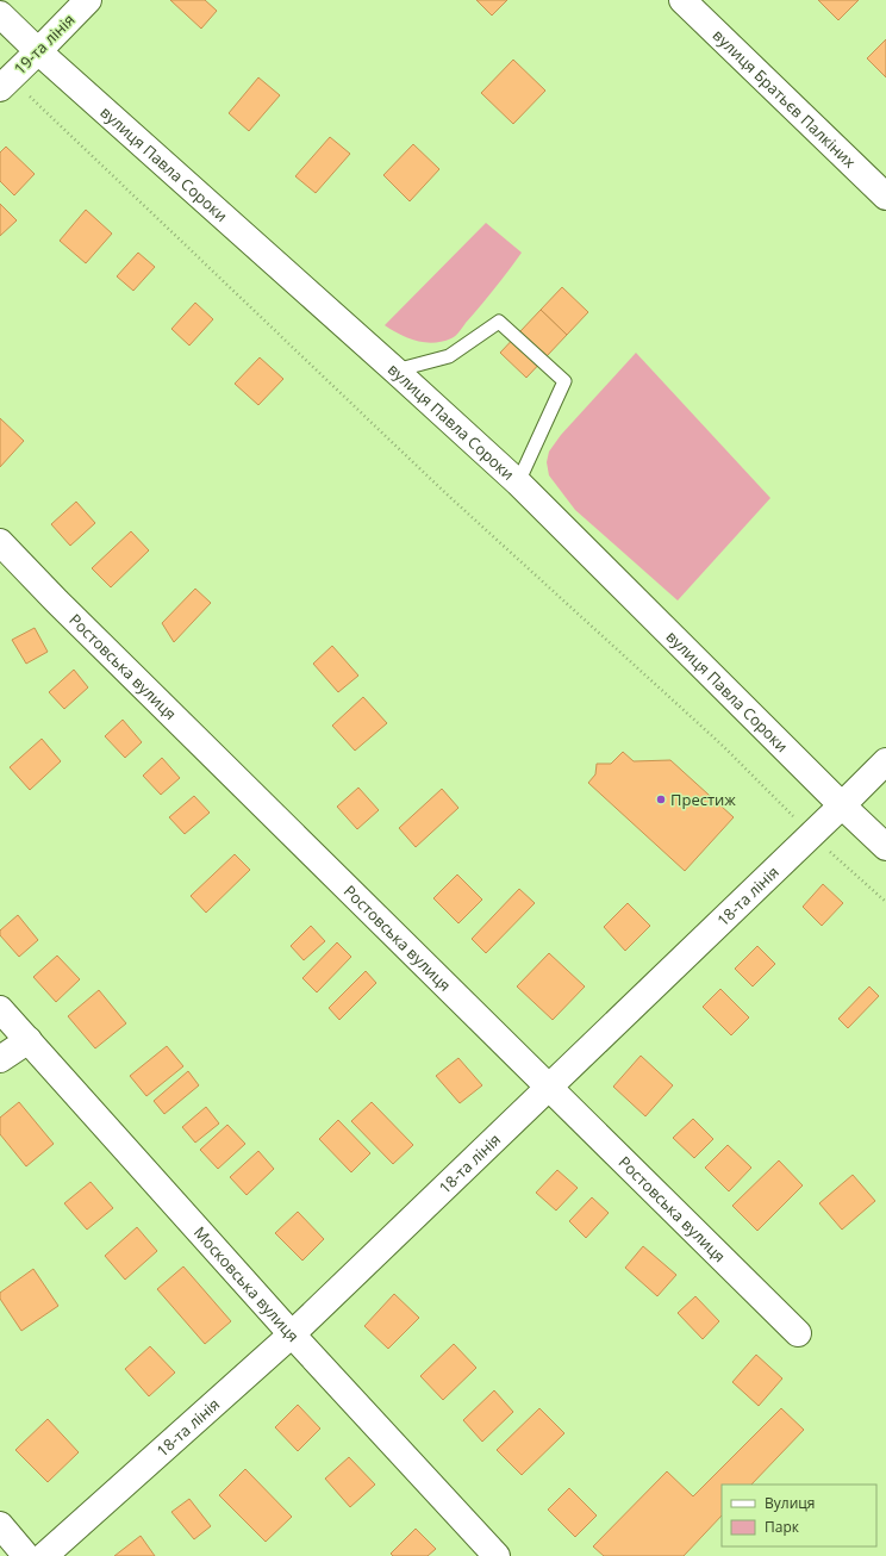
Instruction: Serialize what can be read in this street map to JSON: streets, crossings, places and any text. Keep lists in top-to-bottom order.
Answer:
{
  "streets": {
    "street": [
      "19-та лінія",
      "вулиця Братьєв Палкіних",
      "вулиця Павла Сороки",
      "Ростовська вулиця",
      "18-та лінія",
      "Московська вулиця"
    ]
  },
  "crossings": [
    ["19-та лінія", "вулиця Павла Сороки"],
    ["вулиця Павла Сороки", "18-та лінія"],
    ["Ростовська вулиця", "18-та лінія"],
    ["18-та лінія", "Московська вулиця"]
  ],
  "places": ["Престиж"],
  "legend": ["Вулиця", "Парк"]
}
